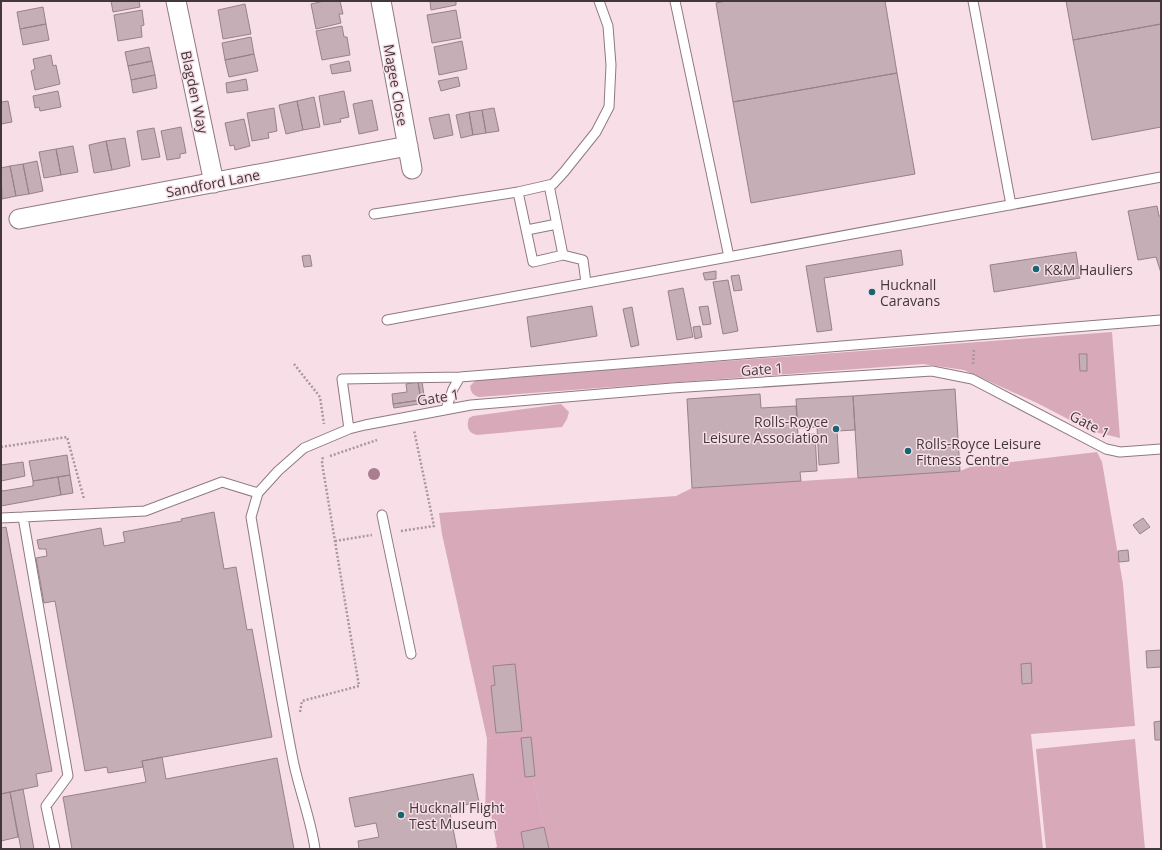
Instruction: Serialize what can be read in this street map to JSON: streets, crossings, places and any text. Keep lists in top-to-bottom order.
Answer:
{
  "streets": {
    "street": ["Magee Close", "Blagden Way", "Sandford Lane"],
    "lane": ["Gate 1"]
  },
  "crossings": [
    ["Magee Close", "Sandford Lane"],
    ["Blagden Way", "Sandford Lane"]
  ],
  "places": [
    "K&M Hauliers",
    "Hucknall Caravans",
    "Rolls-Royce Leisure Association",
    "Rolls-Royce Leisure Fitness Centre",
    "Hucknall Flight Test Museum"
  ]
}
